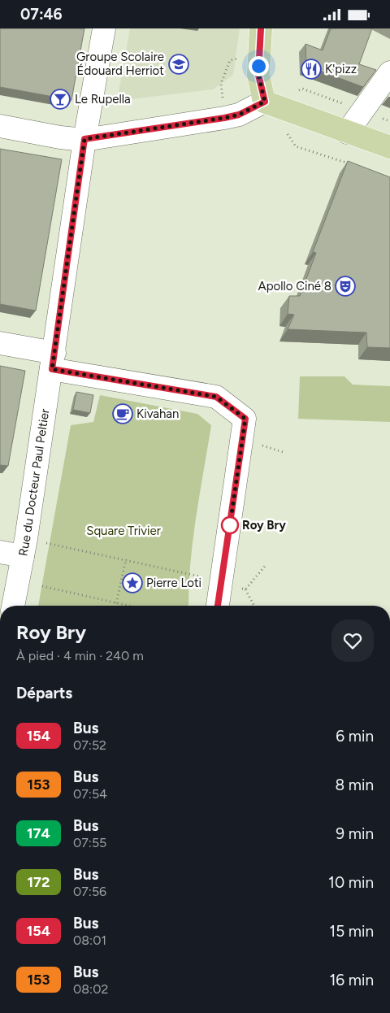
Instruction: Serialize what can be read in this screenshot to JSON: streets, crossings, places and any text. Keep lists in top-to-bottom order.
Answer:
{
  "streets": {
    "street": ["Rue du Docteur Paul Peltier"]
  },
  "parks": ["Square Trivier"],
  "places": {
    "school or university": ["Groupe Scolaire Édouard Herriot"],
    "restaurant": ["K'pizz"],
    "bar": ["Le Rupella"],
    "theatre": ["Apollo Ciné 8"],
    "cafe": ["Kivahan"],
    "other": ["Roy Bry"],
    "place": ["Pierre Loti"]
  },
  "lines": ["bus line 154"],
  "page": {
    "status": "07:46",
    "heading": [
      ["Roy Bry", "À pied · 4 min · 240 m"],
      "Départs"
    ],
    "list": [
      {
        "mark": "154",
        "name": "Bus",
        "note": "07:52",
        "value": "6 min"
      },
      {
        "mark": "153",
        "name": "Bus",
        "note": "07:54",
        "value": "8 min"
      },
      {
        "mark": "174",
        "name": "Bus",
        "note": "07:55",
        "value": "9 min"
      },
      {
        "mark": "172",
        "name": "Bus",
        "note": "07:56",
        "value": "10 min"
      },
      {
        "mark": "154",
        "name": "Bus",
        "note": "08:01",
        "value": "15 min"
      },
      {
        "mark": "153",
        "name": "Bus",
        "note": "08:02",
        "value": "16 min"
      }
    ]
  }
}
